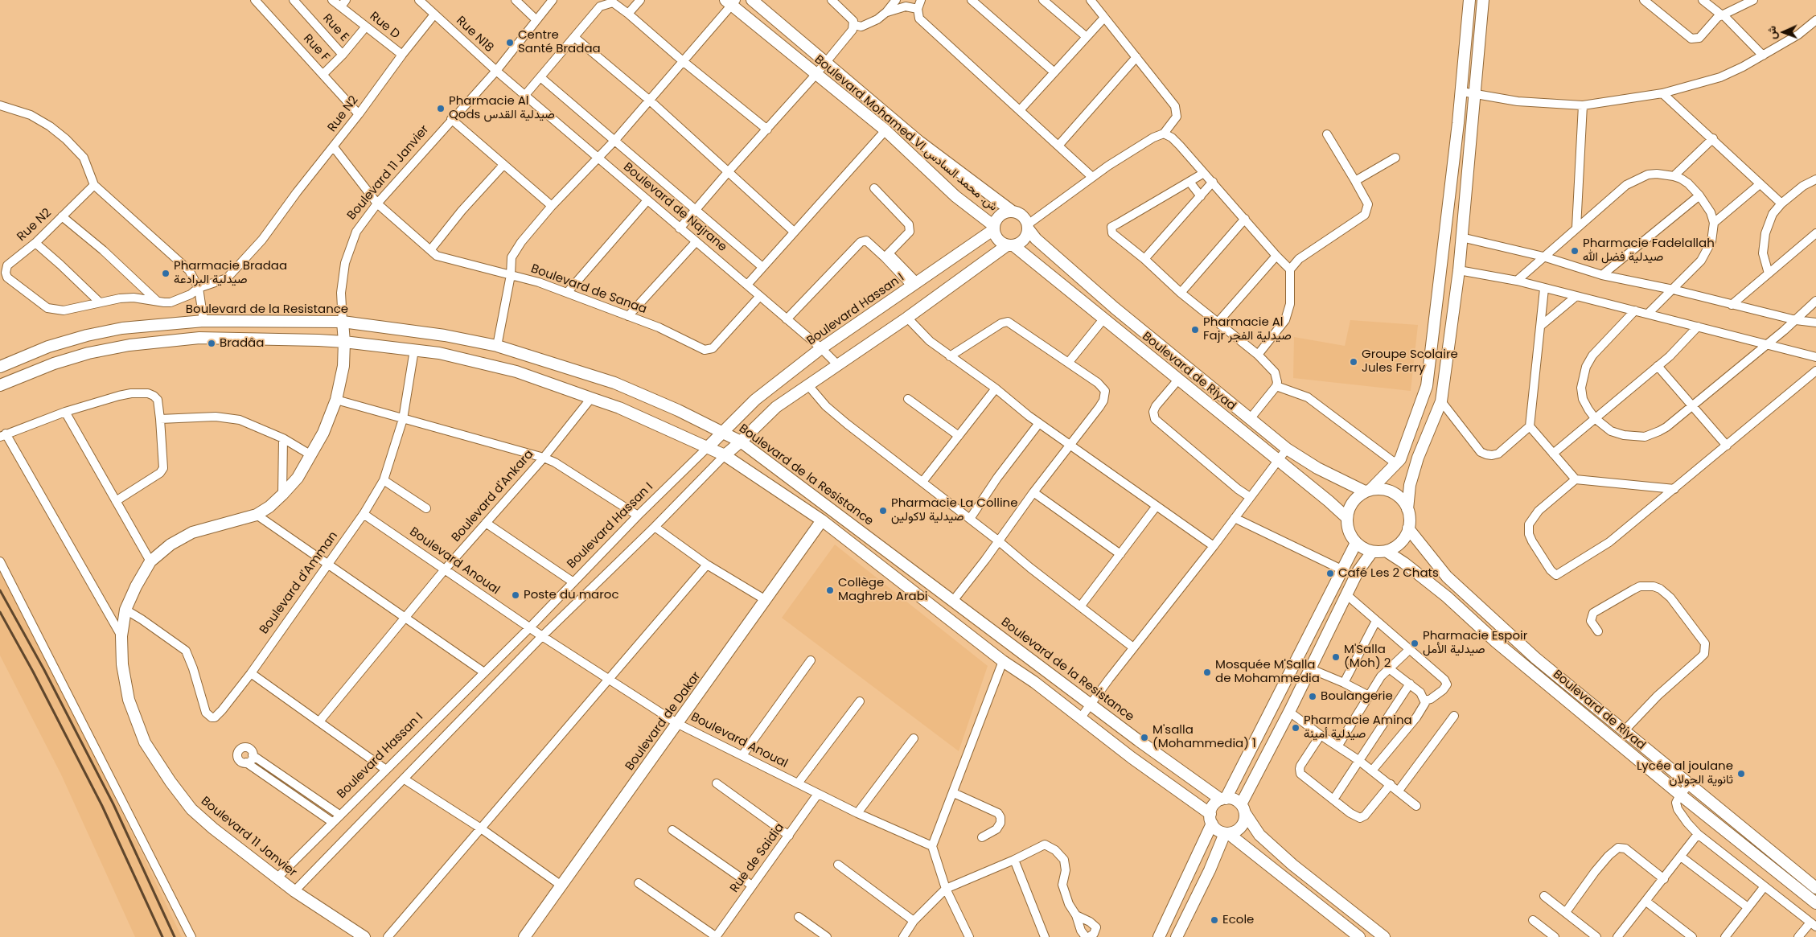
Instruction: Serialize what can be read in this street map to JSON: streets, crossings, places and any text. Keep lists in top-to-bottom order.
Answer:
{
  "streets": {
    "main road": [
      "Boulevard Mohamed VI ش. محمد السادس",
      "Boulevard 11 Janvier",
      "Boulevard de la Resistance",
      "Boulevard Hassan I",
      "Boulevard de Riyad",
      "Boulevard de Dakar"
    ],
    "street": [
      "Rue D",
      "Rue E",
      "Rue N18",
      "Rue F",
      "Rue N2",
      "Boulevard de Najrane",
      "Boulevard de Sanaa",
      "Boulevard d'Ankara",
      "Boulevard Anoual",
      "Boulevard d'Amman",
      "Rue de Saidia"
    ]
  },
  "crossings": [
    ["Rue D", "Rue N2"],
    ["Rue N18", "Rue N2"],
    ["Rue N18", "Boulevard 11 Janvier"],
    ["Rue N18", "Boulevard de Najrane"],
    ["Rue F", "Rue N2"],
    ["Rue N2", "Boulevard de Sanaa"],
    ["Boulevard Mohamed VI ش. محمد السادس", "Boulevard Hassan I"],
    ["Boulevard Mohamed VI ش. محمد السادس", "Boulevard de Riyad"],
    ["Boulevard 11 Janvier", "Boulevard de Najrane"],
    ["Boulevard 11 Janvier", "Boulevard de Sanaa"],
    ["Boulevard 11 Janvier", "Boulevard de la Resistance"],
    ["Boulevard 11 Janvier", "Boulevard Hassan I"],
    ["Boulevard 11 Janvier", "Boulevard d'Amman"],
    ["Boulevard de Najrane", "Boulevard de Sanaa"],
    ["Boulevard de Najrane", "Boulevard Hassan I"],
    ["Boulevard de la Resistance", "Boulevard Hassan I"],
    ["Boulevard Hassan I", "Boulevard de Riyad"],
    ["Boulevard Hassan I", "Boulevard Anoual"],
    ["Boulevard d'Ankara", "Boulevard Anoual"],
    ["Boulevard Anoual", "Boulevard d'Amman"],
    ["Boulevard Anoual", "Boulevard de Dakar"],
    ["Boulevard Anoual", "Rue de Saidia"]
  ],
  "places": [
    "Centre Santé Bradaa",
    "Pharmacie Al Qods صيدلية القدس",
    "Pharmacie Fadelallah صيدلية فضل الله",
    "Pharmacie Bradaa صيدلية البرادعة",
    "Pharmacie Al Fajr صيدلية الفجر",
    "Bradâa",
    "Groupe Scolaire Jules Ferry",
    "Pharmacie La Colline صيدلية لاكولين",
    "Café Les 2 Chats",
    "Collège Maghreb Arabi",
    "Poste du maroc",
    "Pharmacie Espoir صيدلية الأمل",
    "M'Salla (Moh) 2",
    "Mosquée M'Salla de Mohammedia",
    "Boulangerie",
    "Pharmacie Amina صيدلية أمينة",
    "M'salla (Mohammedia) 1",
    "Lycée al joulane ثانوية الجولان",
    "Ecole"
  ],
  "north": "left"
}
